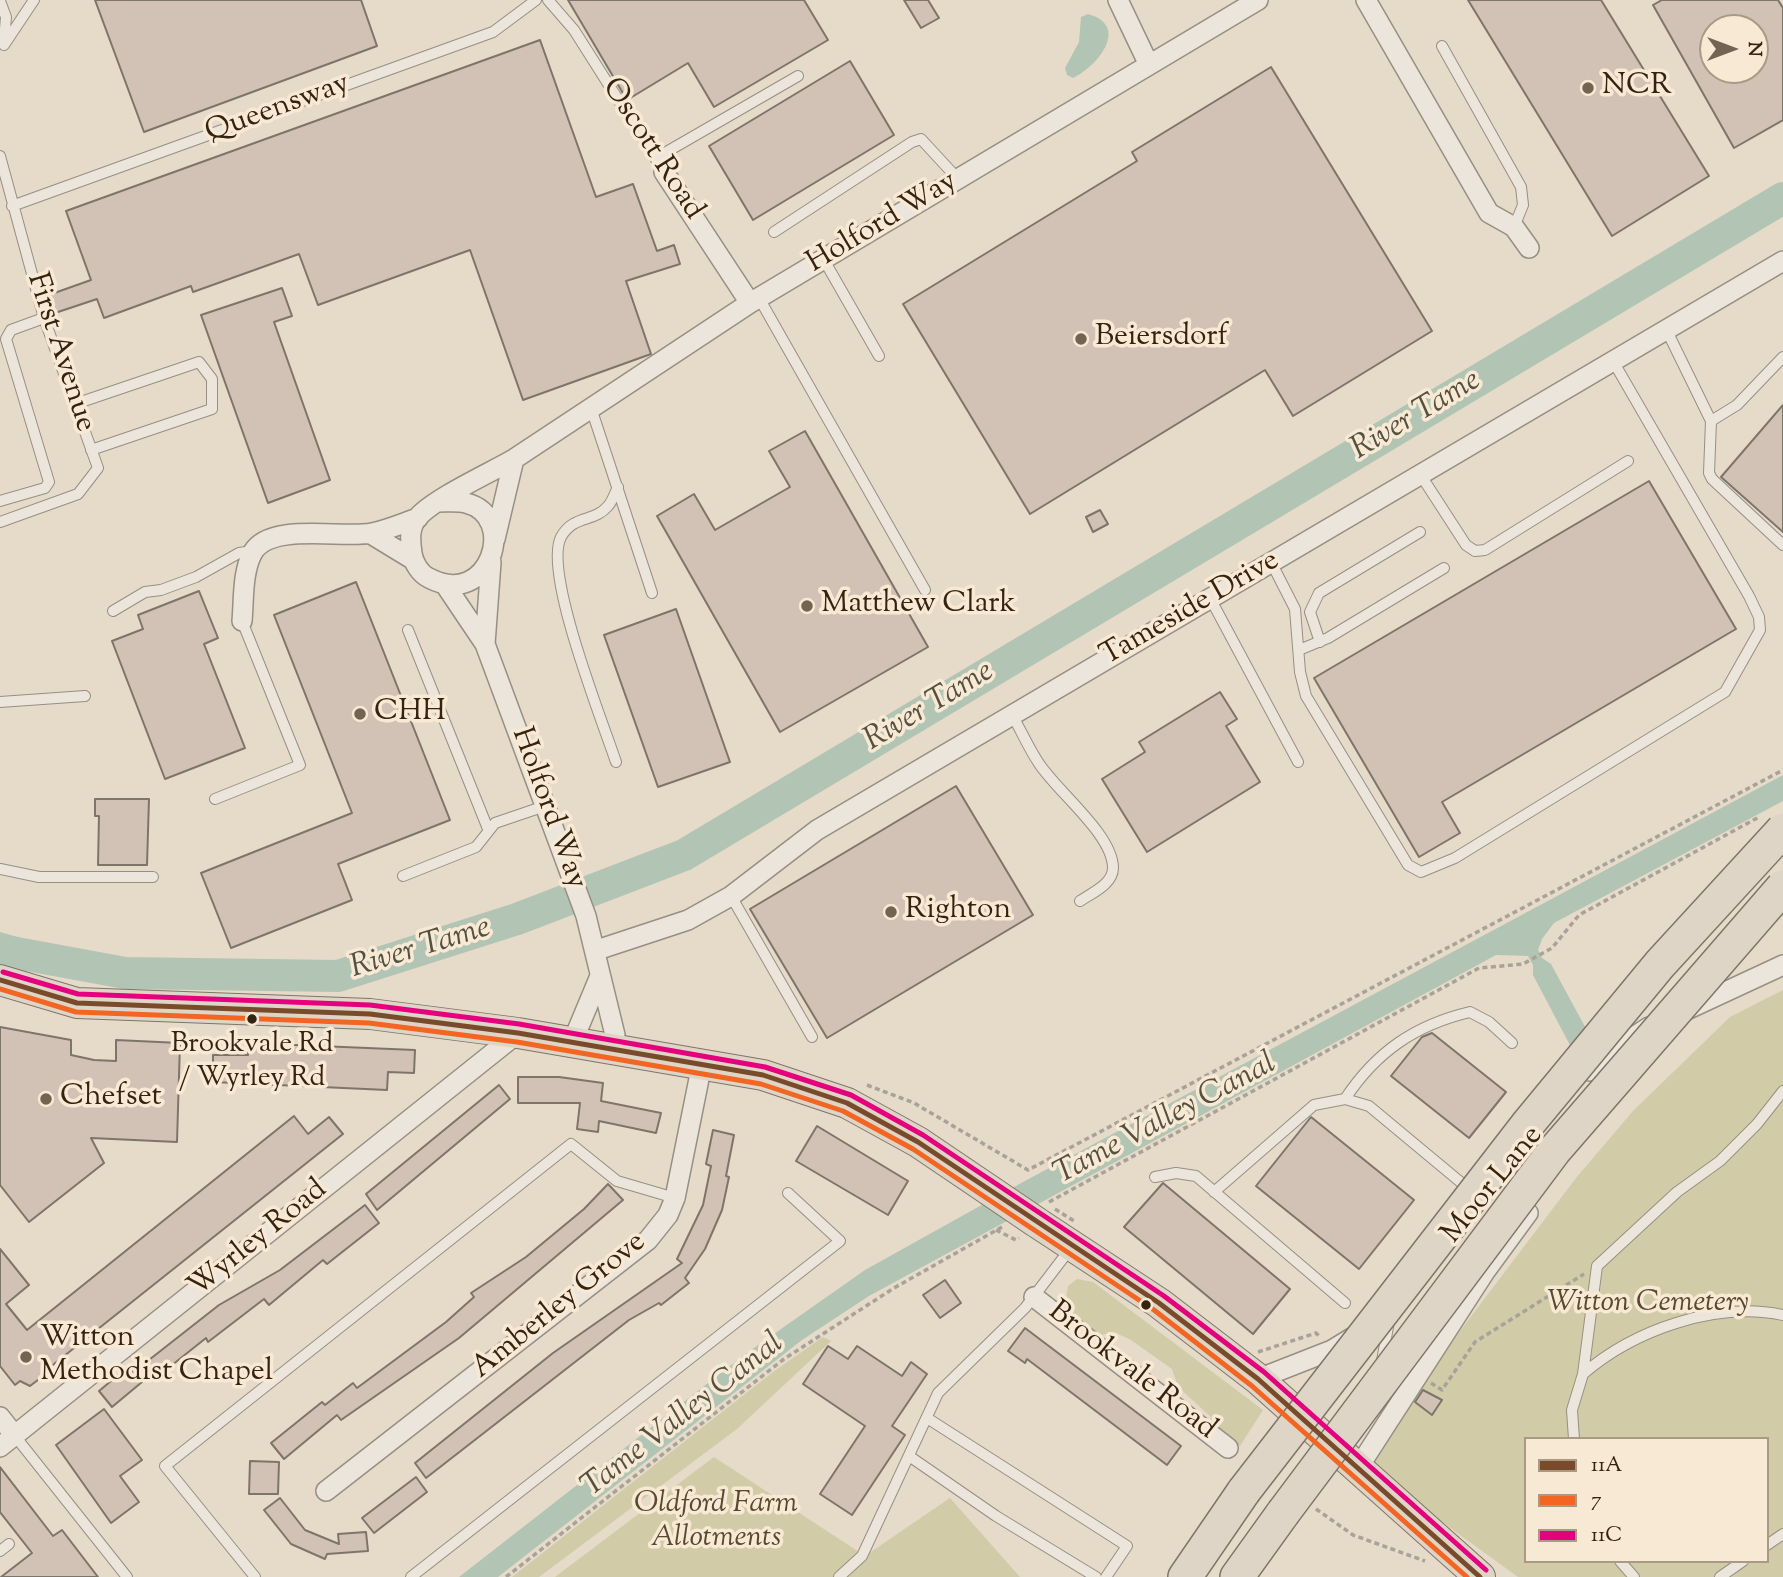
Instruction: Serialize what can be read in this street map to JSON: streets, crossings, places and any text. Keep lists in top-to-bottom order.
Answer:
{
  "streets": {
    "street": [
      "Oscott Road",
      "Holford Way",
      "Tameside Drive",
      "Moor Lane",
      "Wyrley Road",
      "Amberley Grove",
      "Brookvale Road"
    ],
    "lane": ["Queensway", "First Avenue"]
  },
  "crossings": [
    ["Queensway", "First Avenue"],
    ["Oscott Road", "Holford Way"],
    ["Holford Way", "Tameside Drive"]
  ],
  "water": ["River Tame", "Tame Valley Canal"],
  "parks": ["Witton Cemetery", "Oldford Farm Allotments"],
  "places": [
    "NCR",
    "Beiersdorf",
    "Matthew Clark",
    "CHH",
    "Righton",
    "Brookvale Rd / Wyrley Rd",
    "Chefset",
    "Witton Methodist Chapel"
  ],
  "lines": ["transit line 11C", "transit line 11A", "transit line 7"],
  "legend": ["11A", "7", "11C"],
  "north": "right"
}
